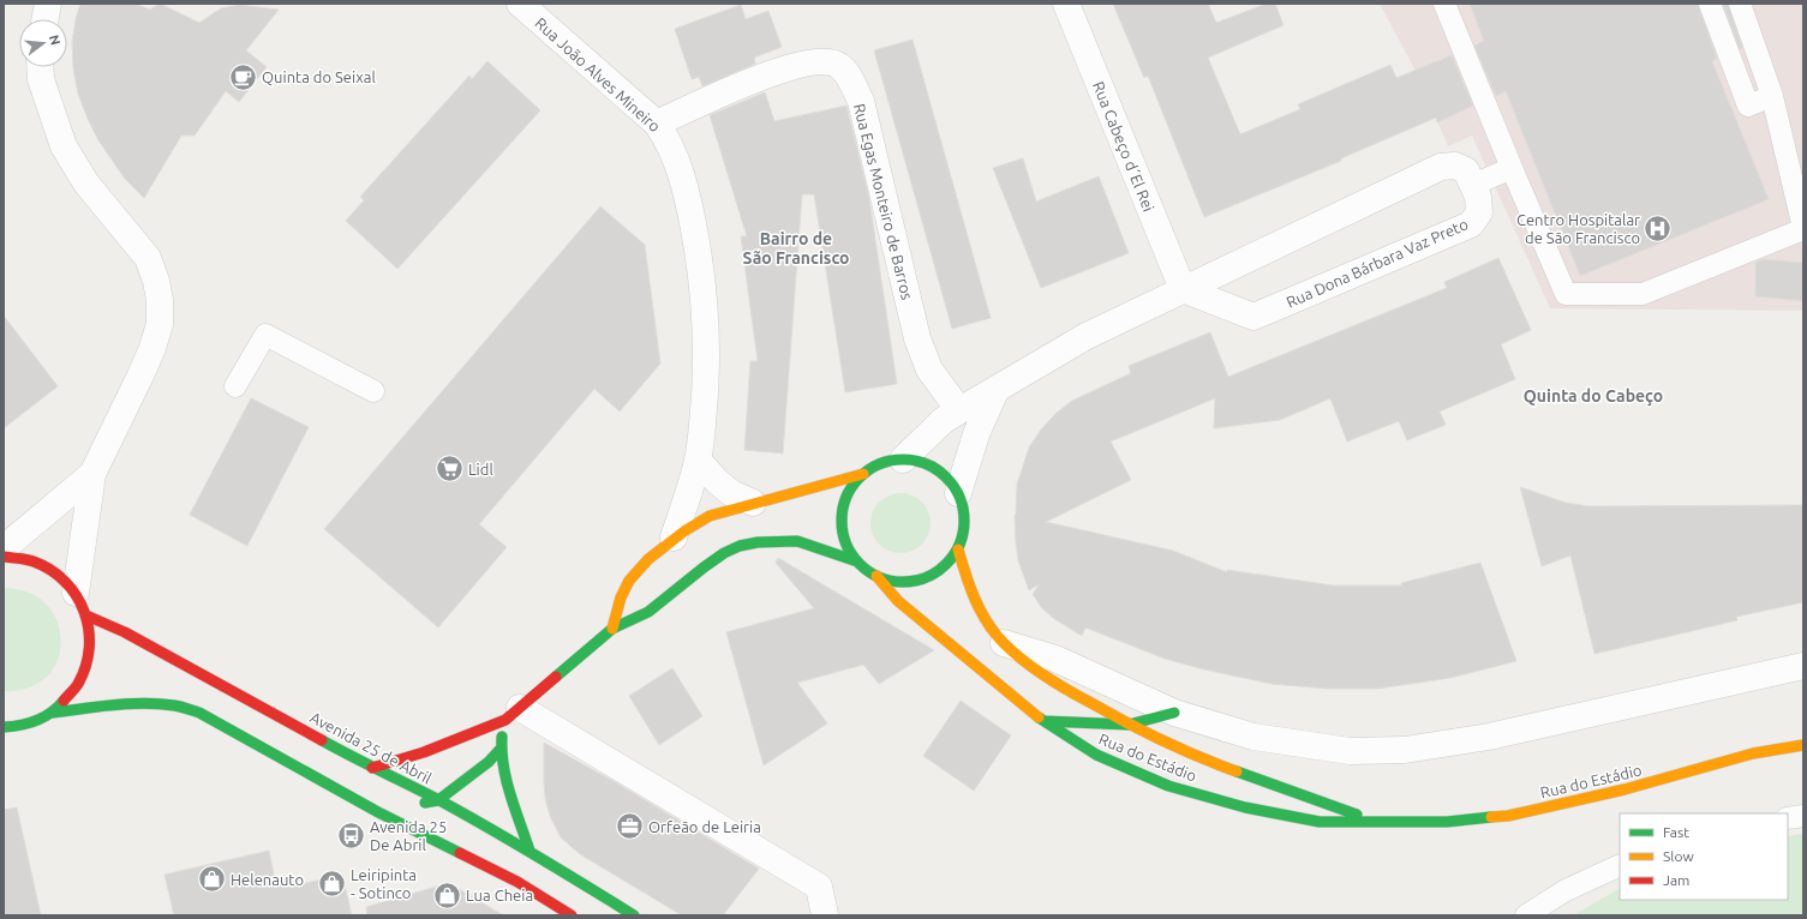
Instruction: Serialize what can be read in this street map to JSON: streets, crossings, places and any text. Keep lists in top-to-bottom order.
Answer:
{
  "streets": {
    "street": [
      "Rua João Alves Mineiro",
      "Rua Cabeço d´El Rei",
      "Rua Egas Monteiro de Barros",
      "Rua Dona Bárbara Vaz Preto",
      "Avenida 25 de Abril",
      "Rua do Estádio"
    ]
  },
  "crossings": [
    ["Rua João Alves Mineiro", "Rua Egas Monteiro de Barros"],
    ["Rua Cabeço d´El Rei", "Rua Dona Bárbara Vaz Preto"],
    ["Rua Egas Monteiro de Barros", "Rua Dona Bárbara Vaz Preto"],
    ["Rua Dona Bárbara Vaz Preto", "Rua do Estádio"]
  ],
  "districts": ["Bairro de São Francisco", "Quinta do Cabeço"],
  "places": {
    "cafe": ["Quinta do Seixal"],
    "hospital": ["Centro Hospitalar de São Francisco"],
    "supermarket": ["Lidl"],
    "office": ["Orfeão de Leiria"],
    "bus stop": ["Avenida 25 De Abril"],
    "shop": ["Helenauto", "Leiripinta - Sotinco", "Lua Cheia"]
  },
  "legend": ["Fast", "Slow", "Jam"],
  "north": "right"
}
